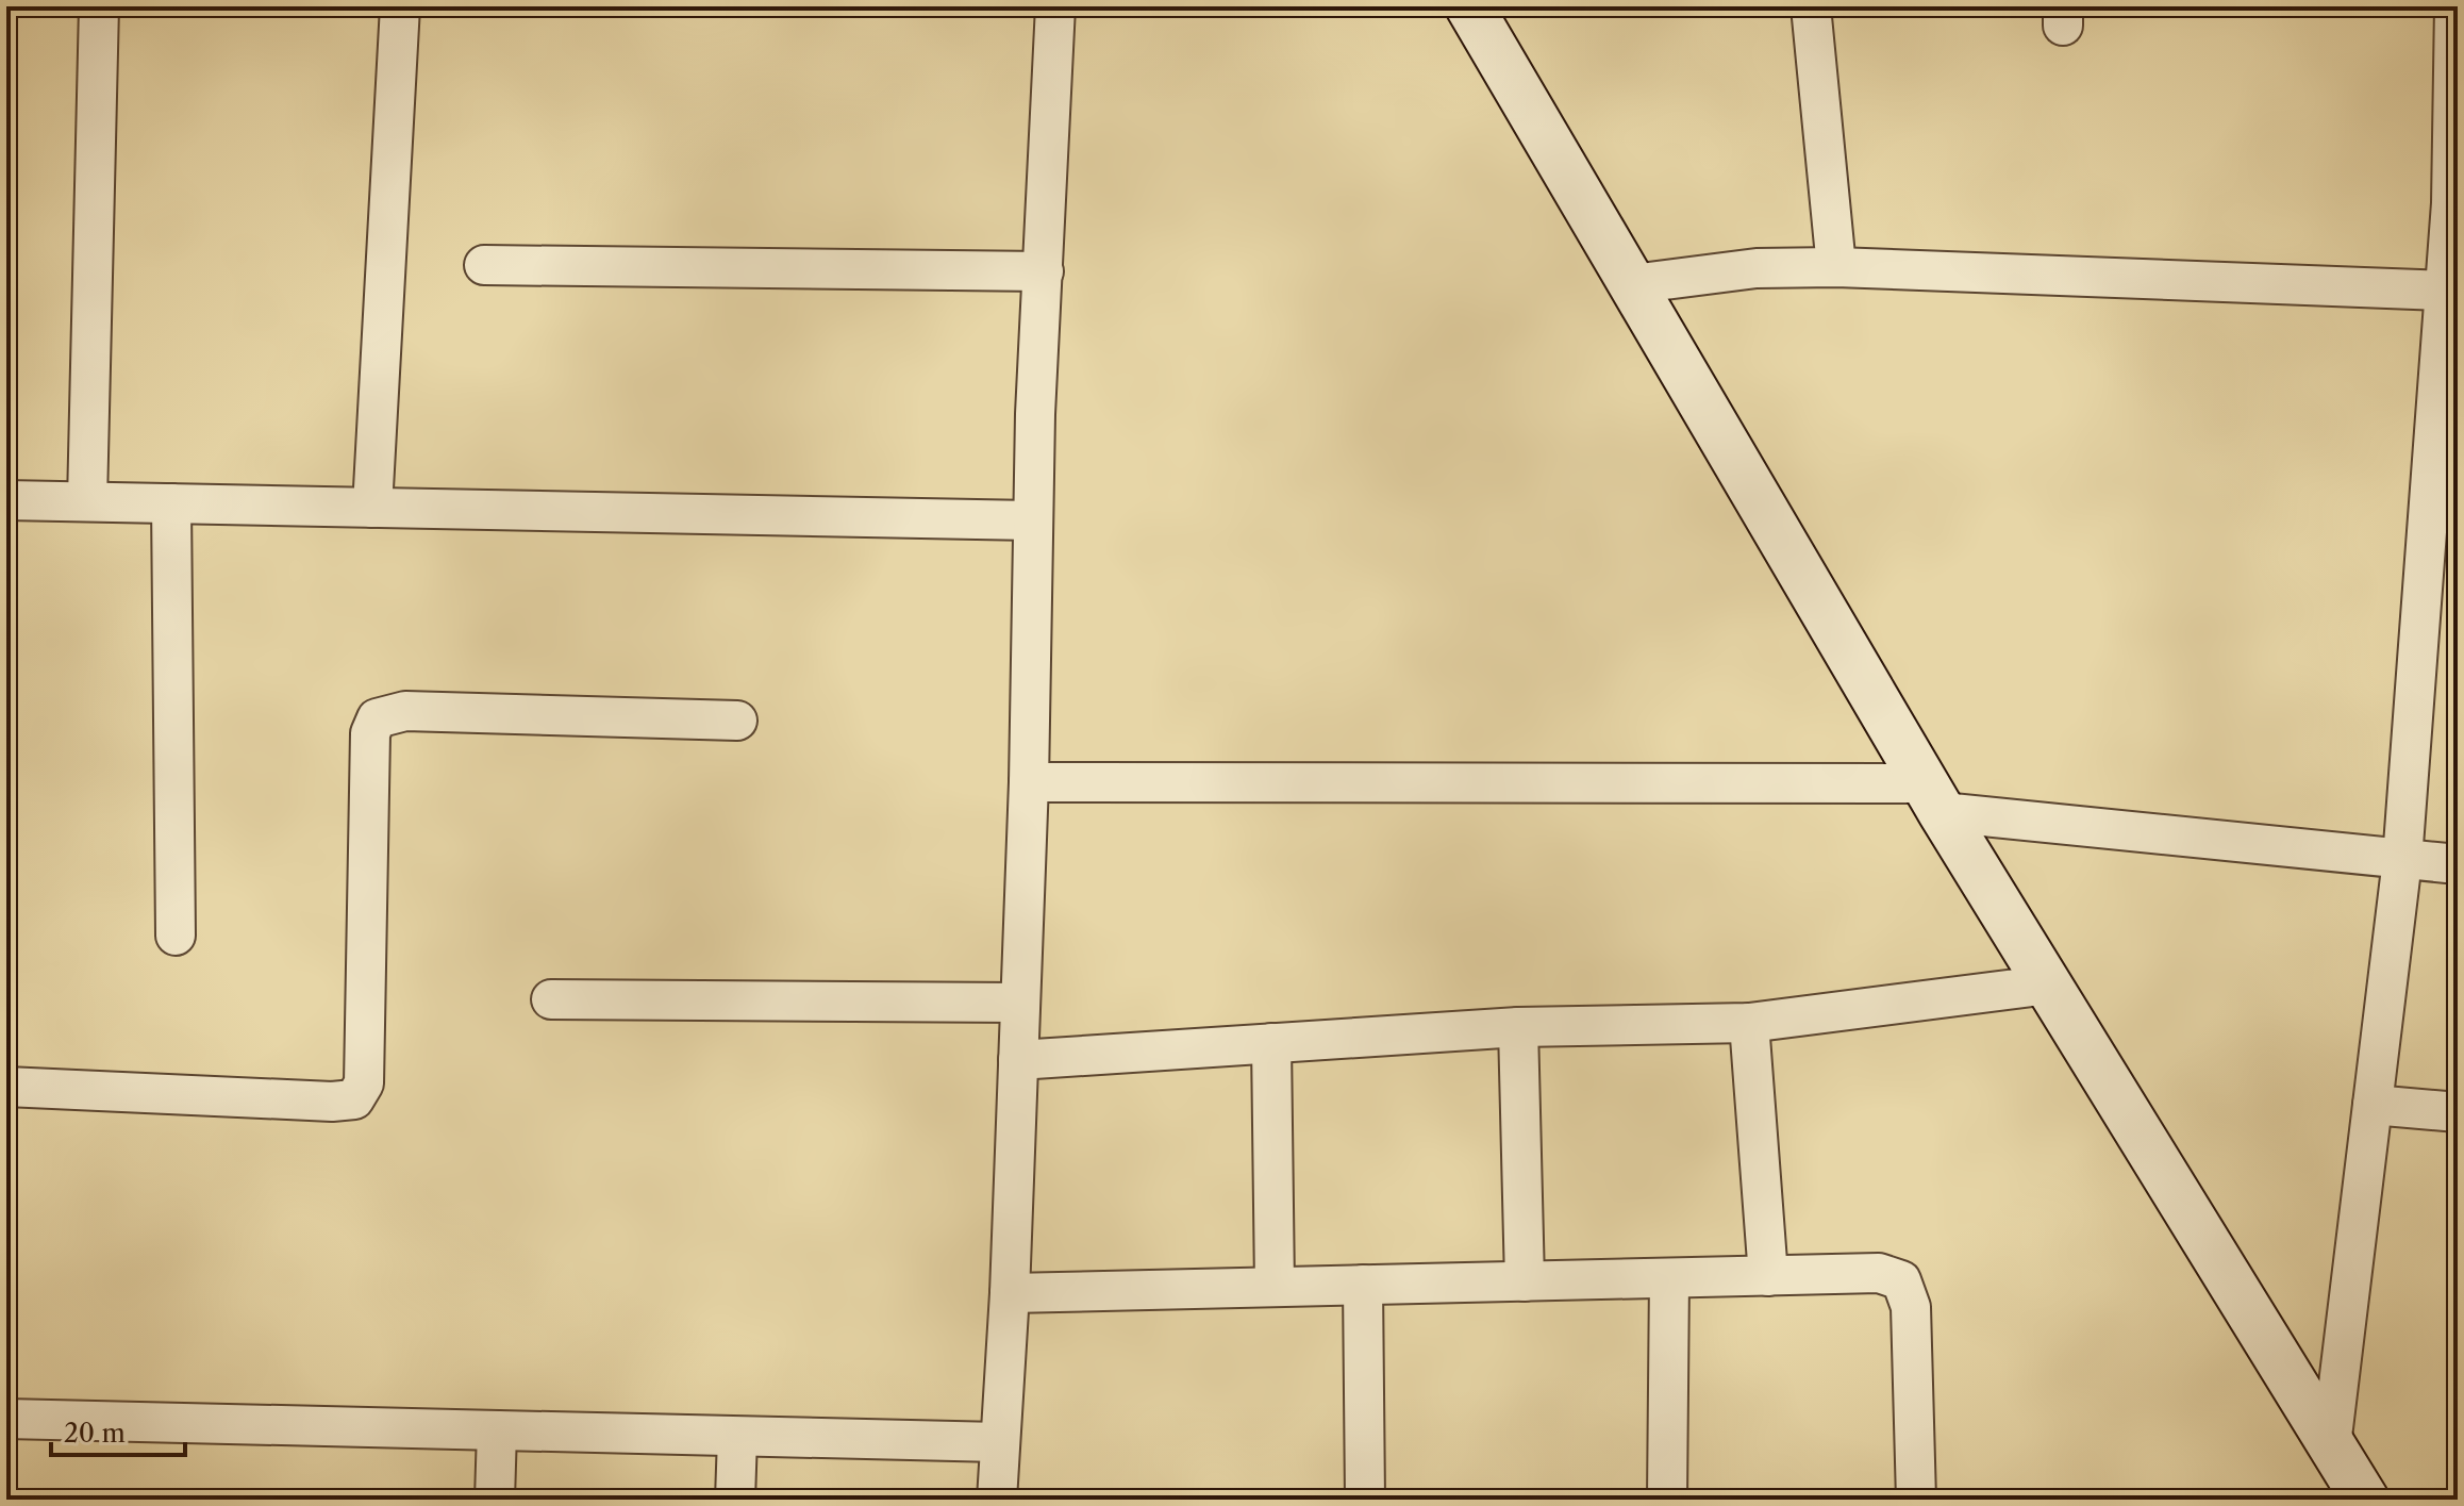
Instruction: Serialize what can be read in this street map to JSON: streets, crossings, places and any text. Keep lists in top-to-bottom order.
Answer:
{
  "scale_bar": "20 m"
}
